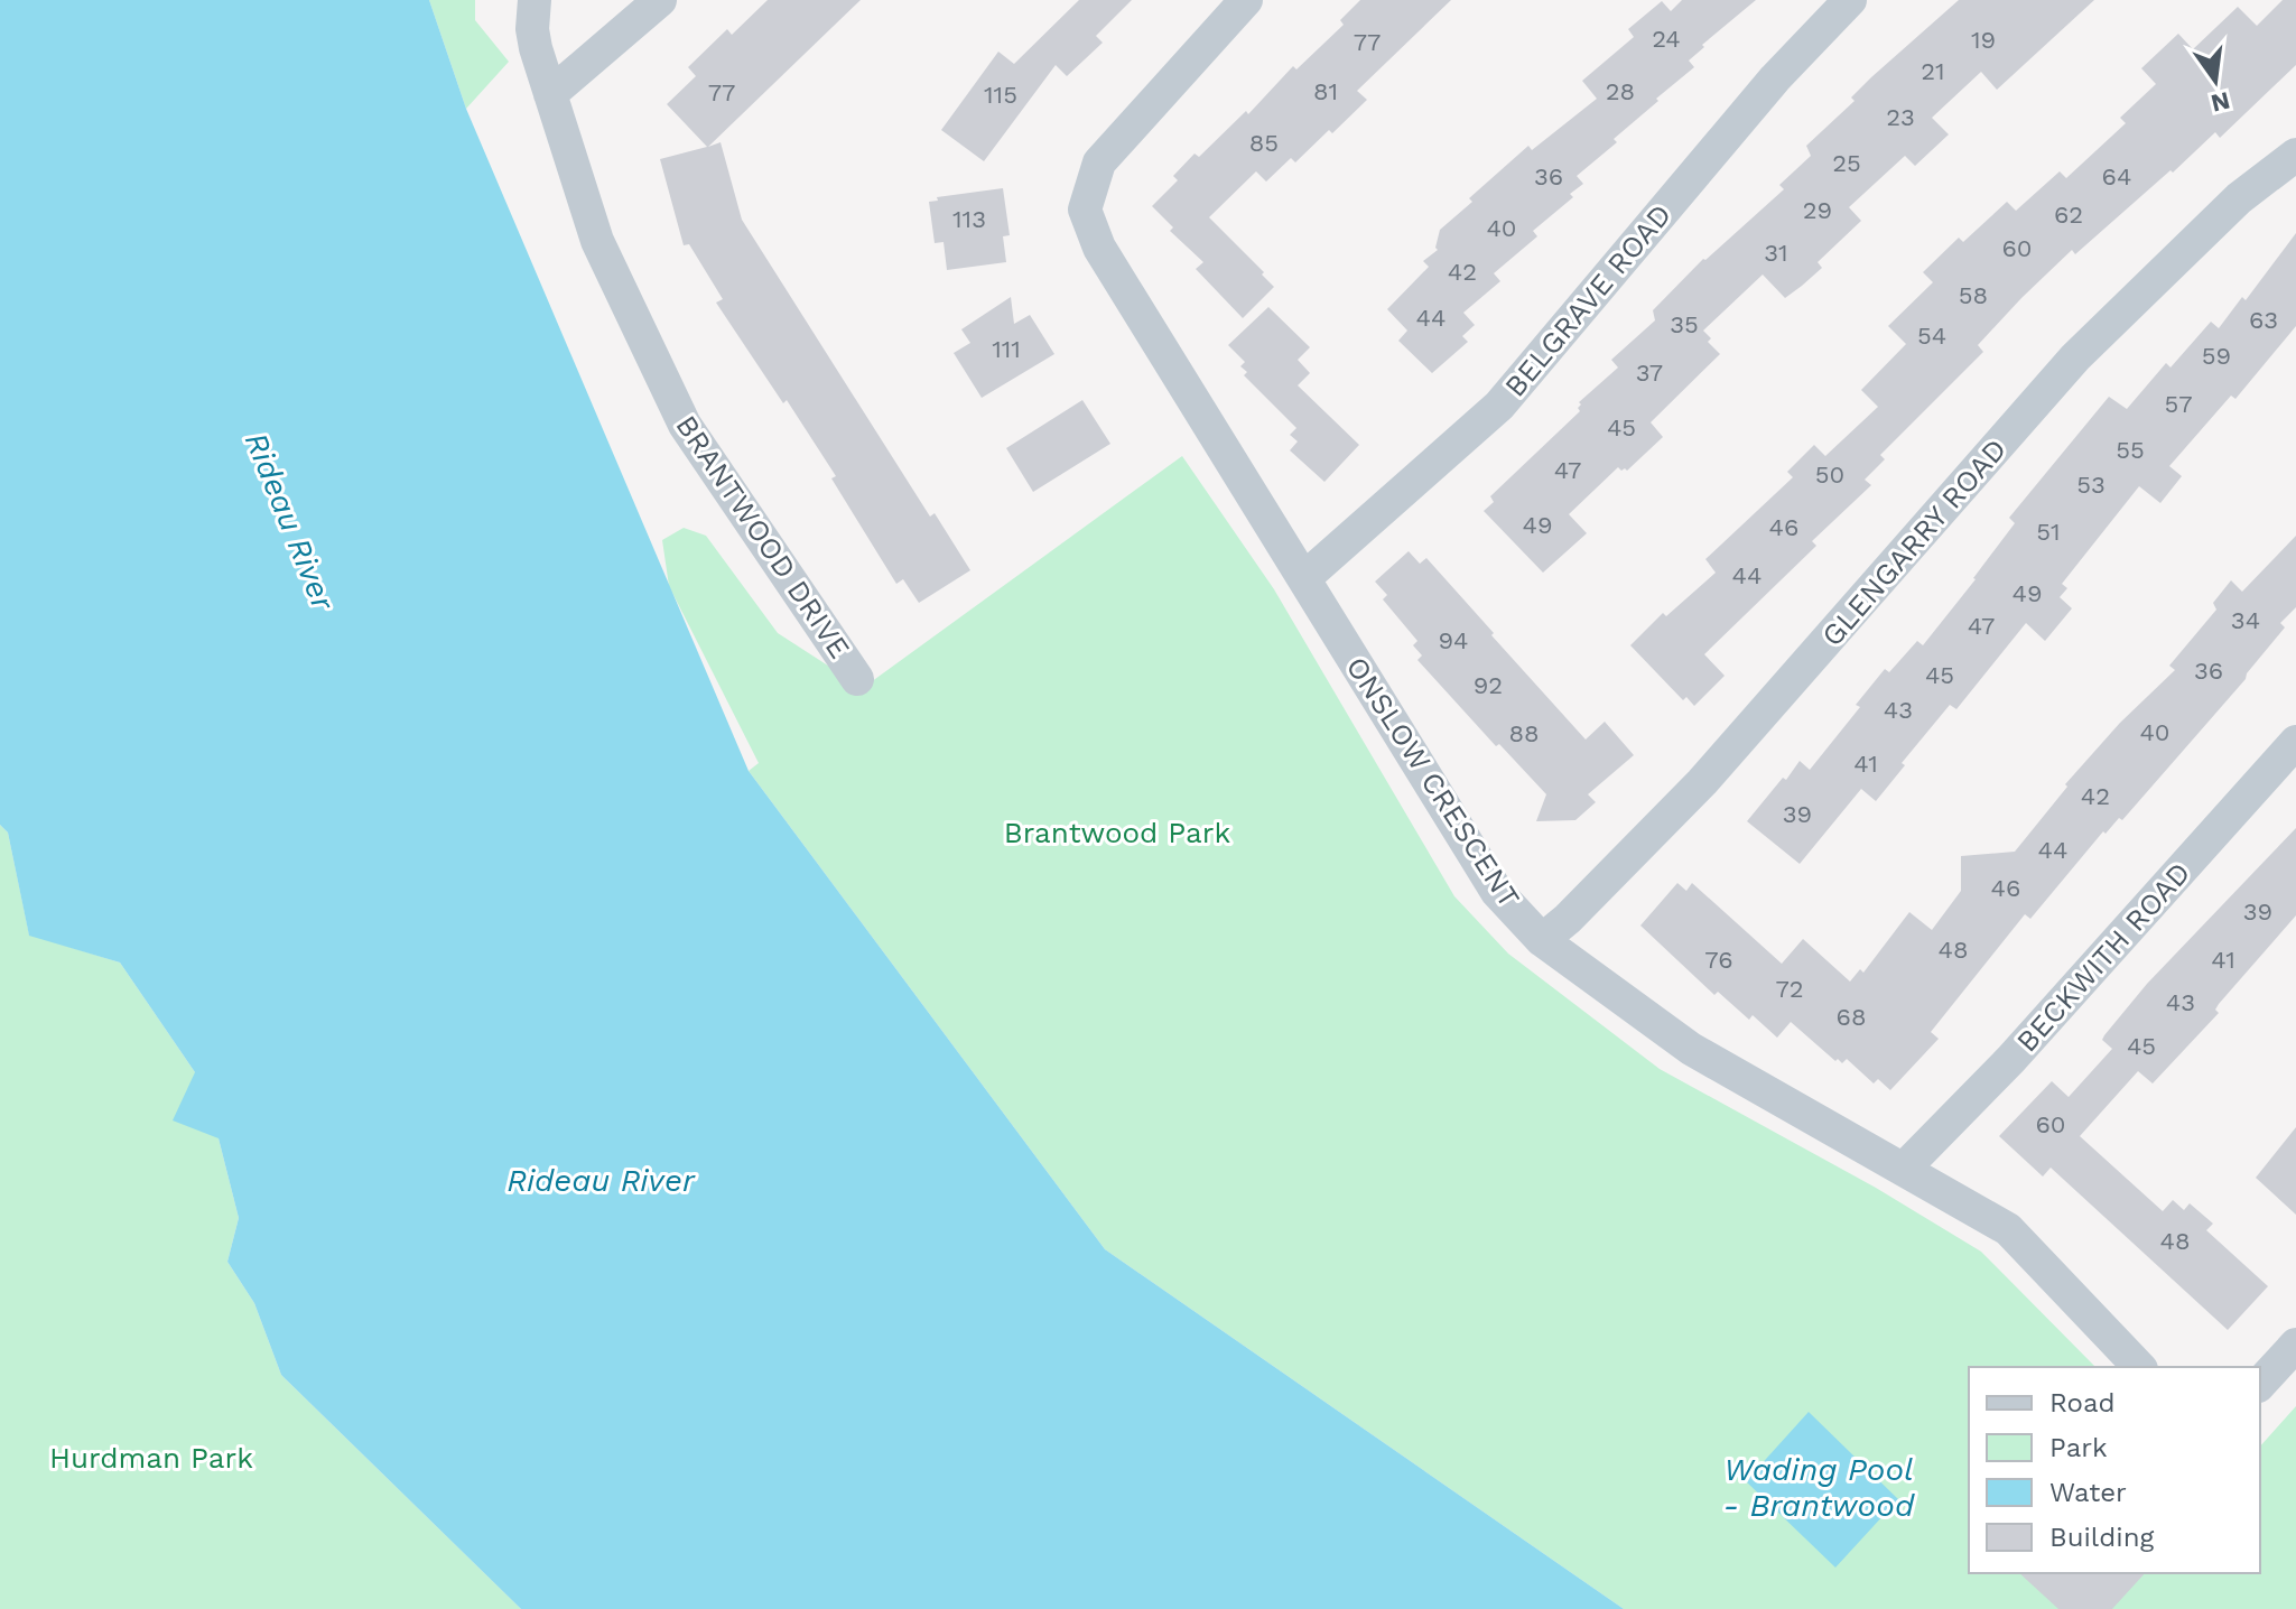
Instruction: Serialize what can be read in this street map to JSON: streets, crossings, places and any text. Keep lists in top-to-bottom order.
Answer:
{
  "streets": {
    "street": [
      "BELGRAVE ROAD",
      "BRANTWOOD DRIVE",
      "GLENGARRY ROAD",
      "ONSLOW CRESCENT",
      "BECKWITH ROAD"
    ]
  },
  "crossings": [
    ["BELGRAVE ROAD", "ONSLOW CRESCENT"],
    ["GLENGARRY ROAD", "ONSLOW CRESCENT"],
    ["ONSLOW CRESCENT", "BECKWITH ROAD"]
  ],
  "water": ["Rideau River", "Wading Pool - Brantwood"],
  "parks": ["Brantwood Park", "Hurdman Park"],
  "house_numbers": [
    "24",
    "19",
    "77",
    "21",
    "81",
    "28",
    "77",
    "115",
    "23",
    "85",
    "25",
    "36",
    "64",
    "29",
    "62",
    "113",
    "40",
    "60",
    "31",
    "42",
    "58",
    "44",
    "63",
    "35",
    "54",
    "111",
    "59",
    "37",
    "57",
    "45",
    "55",
    "47",
    "50",
    "53",
    "49",
    "46",
    "51",
    "44",
    "49",
    "34",
    "47",
    "94",
    "36",
    "45",
    "92",
    "43",
    "40",
    "88",
    "41",
    "42",
    "39",
    "44",
    "46",
    "39",
    "48",
    "76",
    "41",
    "72",
    "43",
    "68",
    "45",
    "60",
    "48"
  ],
  "legend": [
    "Road",
    "Park",
    "Water",
    "Building"
  ],
  "north": "bottom"
}
